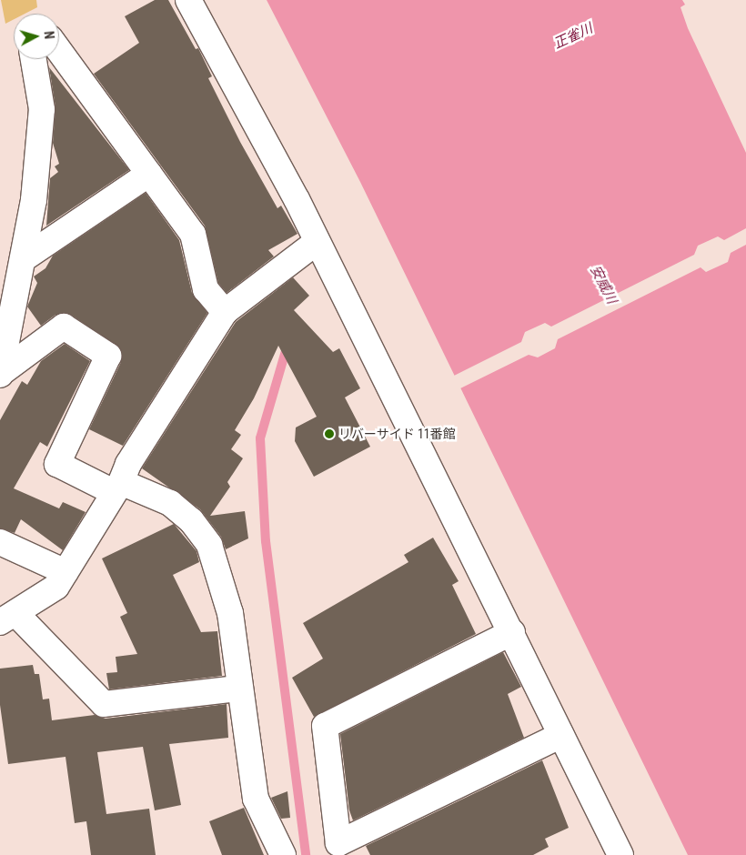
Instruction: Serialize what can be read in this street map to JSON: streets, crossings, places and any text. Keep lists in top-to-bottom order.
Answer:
{
  "water": ["正雀川", "安威川"],
  "places": ["リバーサイド 11番館"],
  "north": "right"
}
